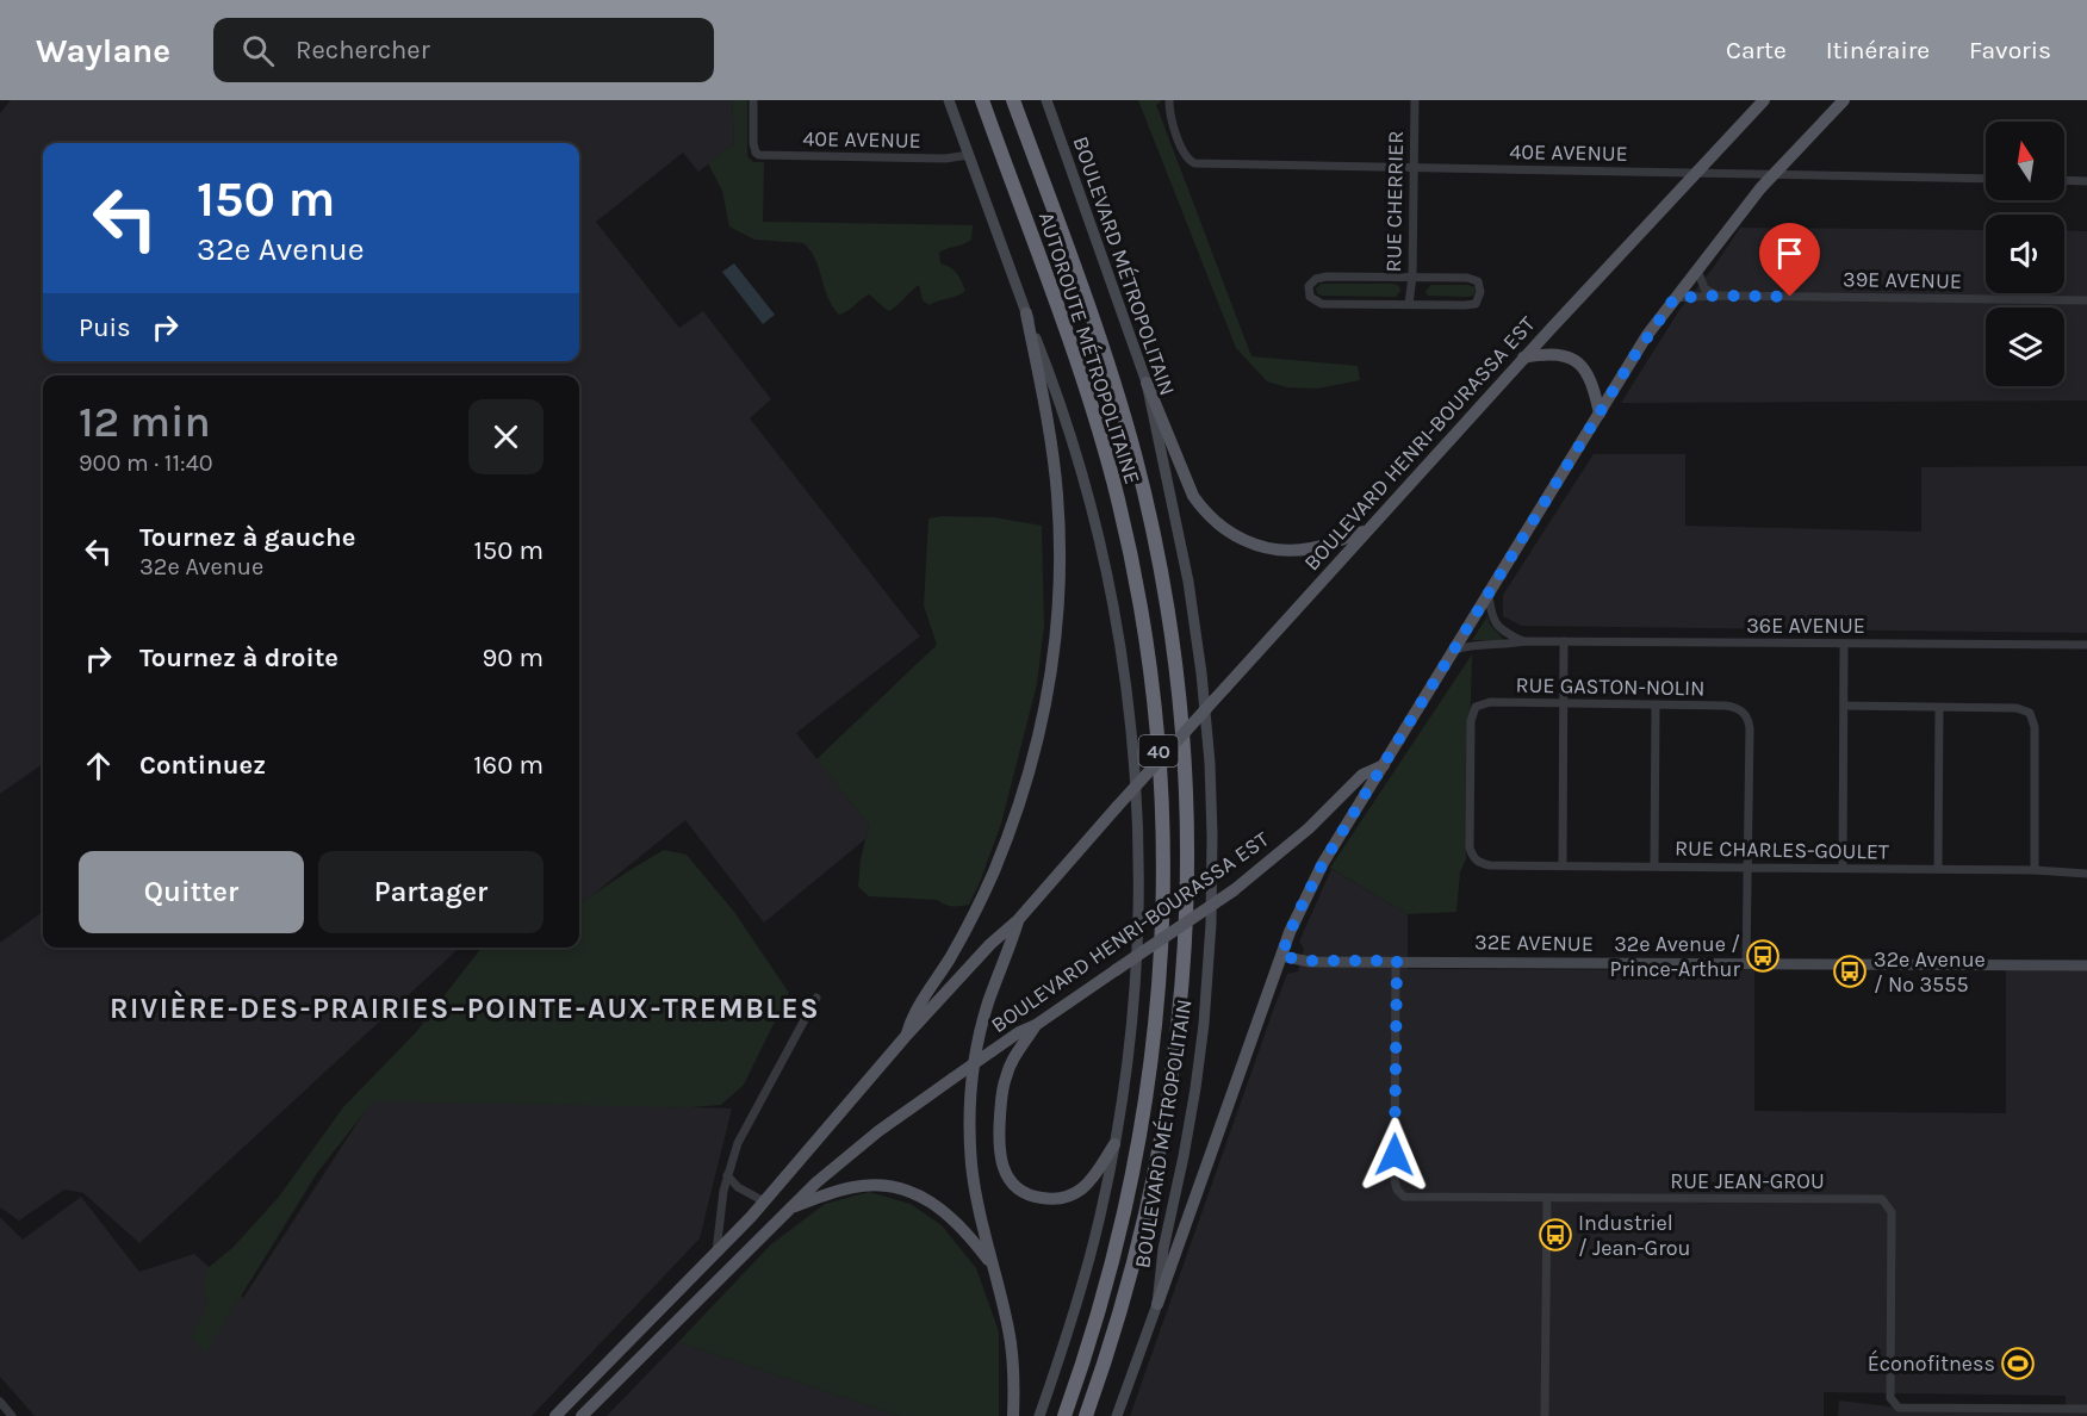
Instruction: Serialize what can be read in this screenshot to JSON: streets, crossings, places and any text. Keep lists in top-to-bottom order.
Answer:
{
  "streets": {
    "highway": ["AUTOROUTE MÉTROPOLITAINE", "40"],
    "main road": ["BOULEVARD MÉTROPOLITAIN", "BOULEVARD HENRI-BOURASSA EST", "32E AVENUE"],
    "street": [
      "40E AVENUE",
      "RUE CHERRIER",
      "39E AVENUE",
      "36E AVENUE",
      "RUE GASTON-NOLIN",
      "RUE CHARLES-GOULET",
      "RUE JEAN-GROU"
    ]
  },
  "crossings": [
    ["40E AVENUE", "RUE CHERRIER"],
    ["40E AVENUE", "BOULEVARD HENRI-BOURASSA EST"],
    ["39E AVENUE", "BOULEVARD HENRI-BOURASSA EST"],
    ["BOULEVARD HENRI-BOURASSA EST", "36E AVENUE"],
    ["RUE GASTON-NOLIN", "RUE CHARLES-GOULET"],
    ["32E AVENUE", "RUE JEAN-GROU"]
  ],
  "districts": ["RIVIÈRE-DES-PRAIRIES–POINTE-AUX-TREMBLES"],
  "places": {
    "bus stop": ["32e Avenue / Prince-Arthur", "32e Avenue / No 3555", "Industriel / Jean-Grou"],
    "sports": ["Éconofitness"]
  },
  "north": "top",
  "page": {
    "header": "Waylane",
    "search": "Rechercher",
    "nav": ["Carte", "Itinéraire", "Favoris"],
    "turn": ["150 m", "32e Avenue"],
    "then": "Puis",
    "heading": ["12 min", "900 m · 11:40"],
    "list": [
      {
        "name": "Tournez à gauche",
        "note": "32e Avenue",
        "value": "150 m"
      },
      {
        "name": "Tournez à droite",
        "value": "90 m"
      },
      {
        "name": "Continuez",
        "value": "160 m"
      }
    ],
    "buttons": ["Quitter", "Partager"]
  }
}
